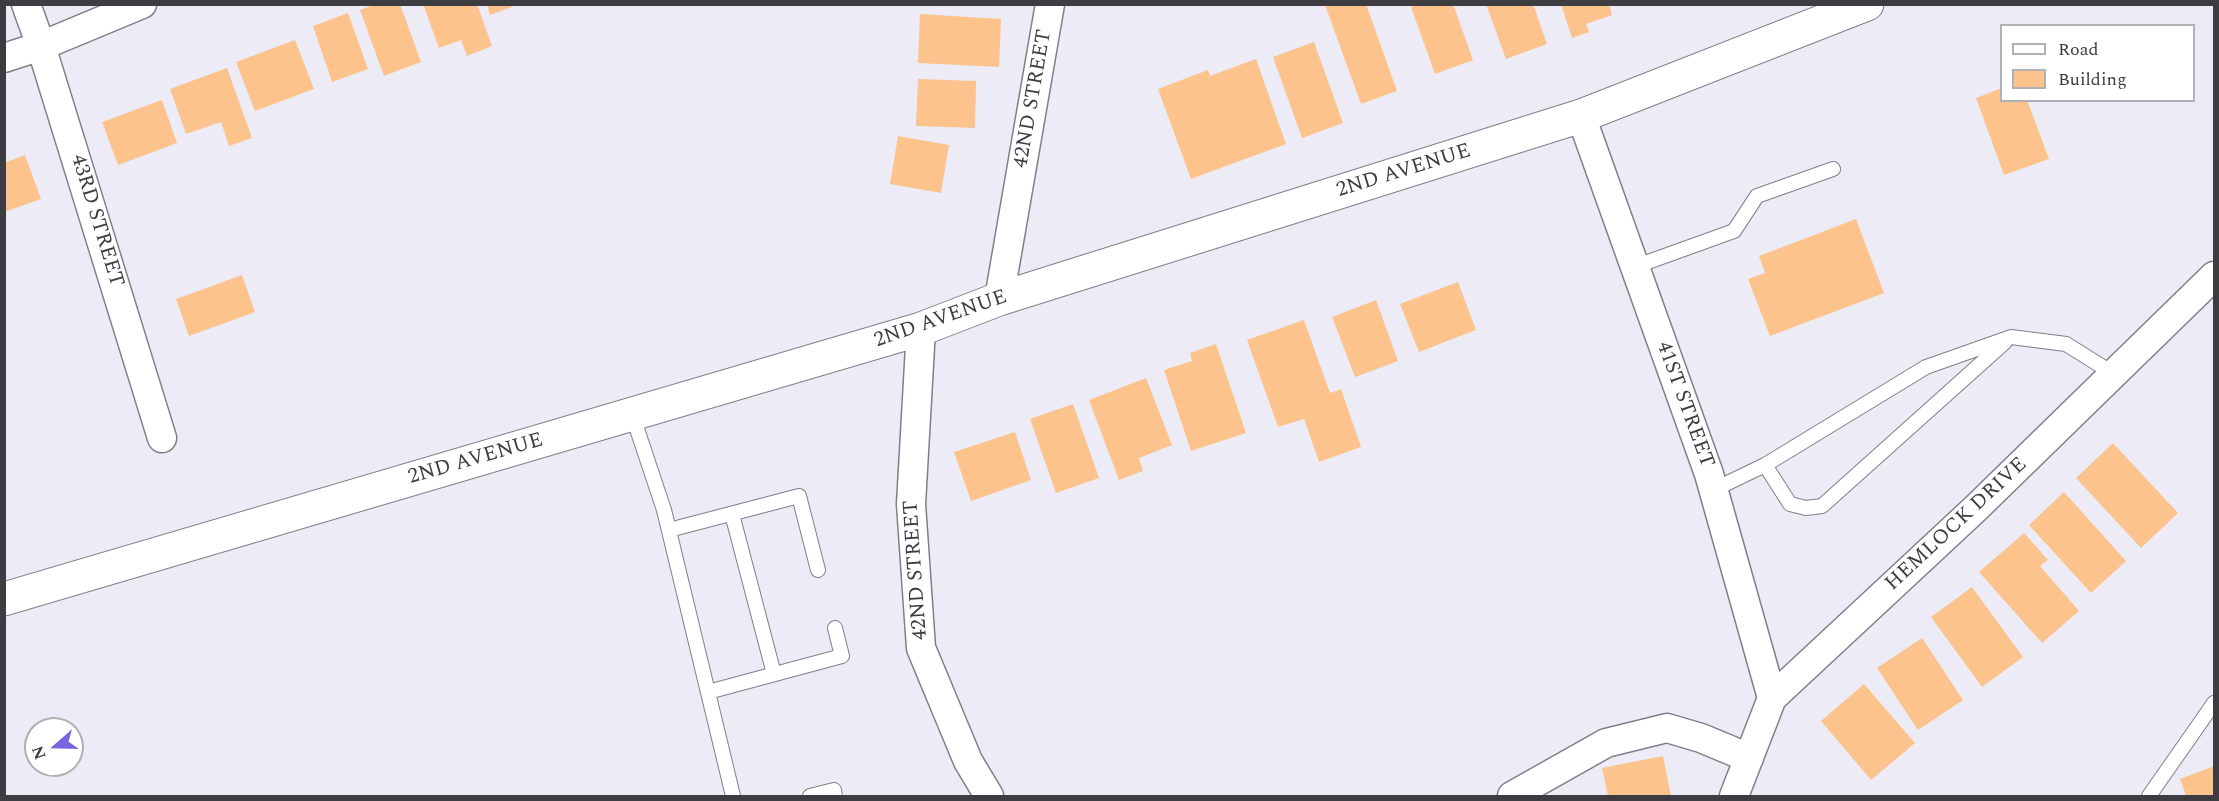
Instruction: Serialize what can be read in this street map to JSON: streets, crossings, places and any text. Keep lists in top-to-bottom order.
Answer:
{
  "streets": {
    "main road": ["2ND AVENUE"],
    "street": [
      "42ND STREET",
      "43RD STREET",
      "41ST STREET",
      "HEMLOCK DRIVE"
    ]
  },
  "crossings": [
    ["42ND STREET", "2ND AVENUE"],
    ["2ND AVENUE", "41ST STREET"],
    ["41ST STREET", "HEMLOCK DRIVE"]
  ],
  "legend": ["Road", "Building"],
  "north": "left"
}
